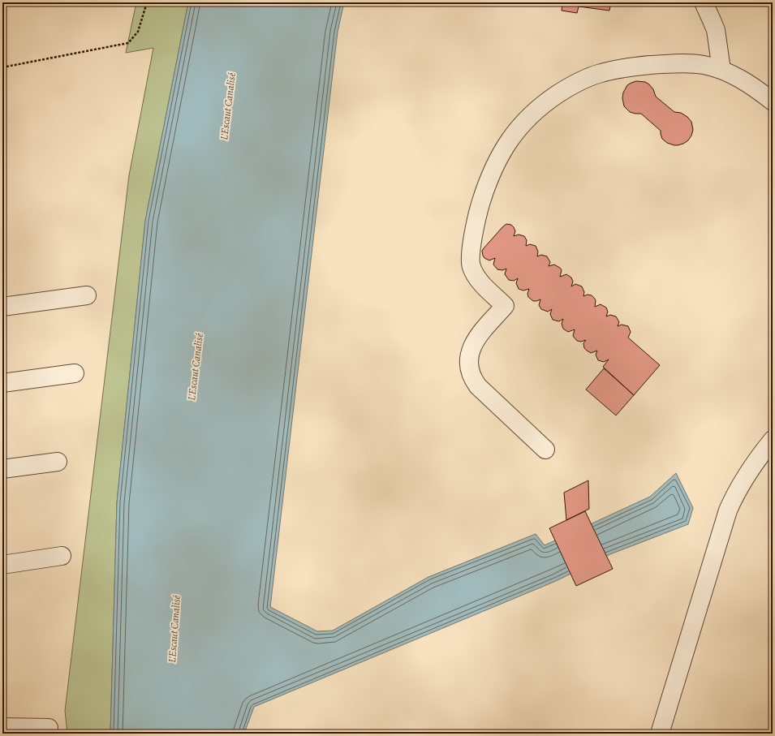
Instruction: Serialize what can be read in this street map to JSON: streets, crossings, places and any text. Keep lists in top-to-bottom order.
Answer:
{
  "water": ["L'Escaut Canalisé"]
}
